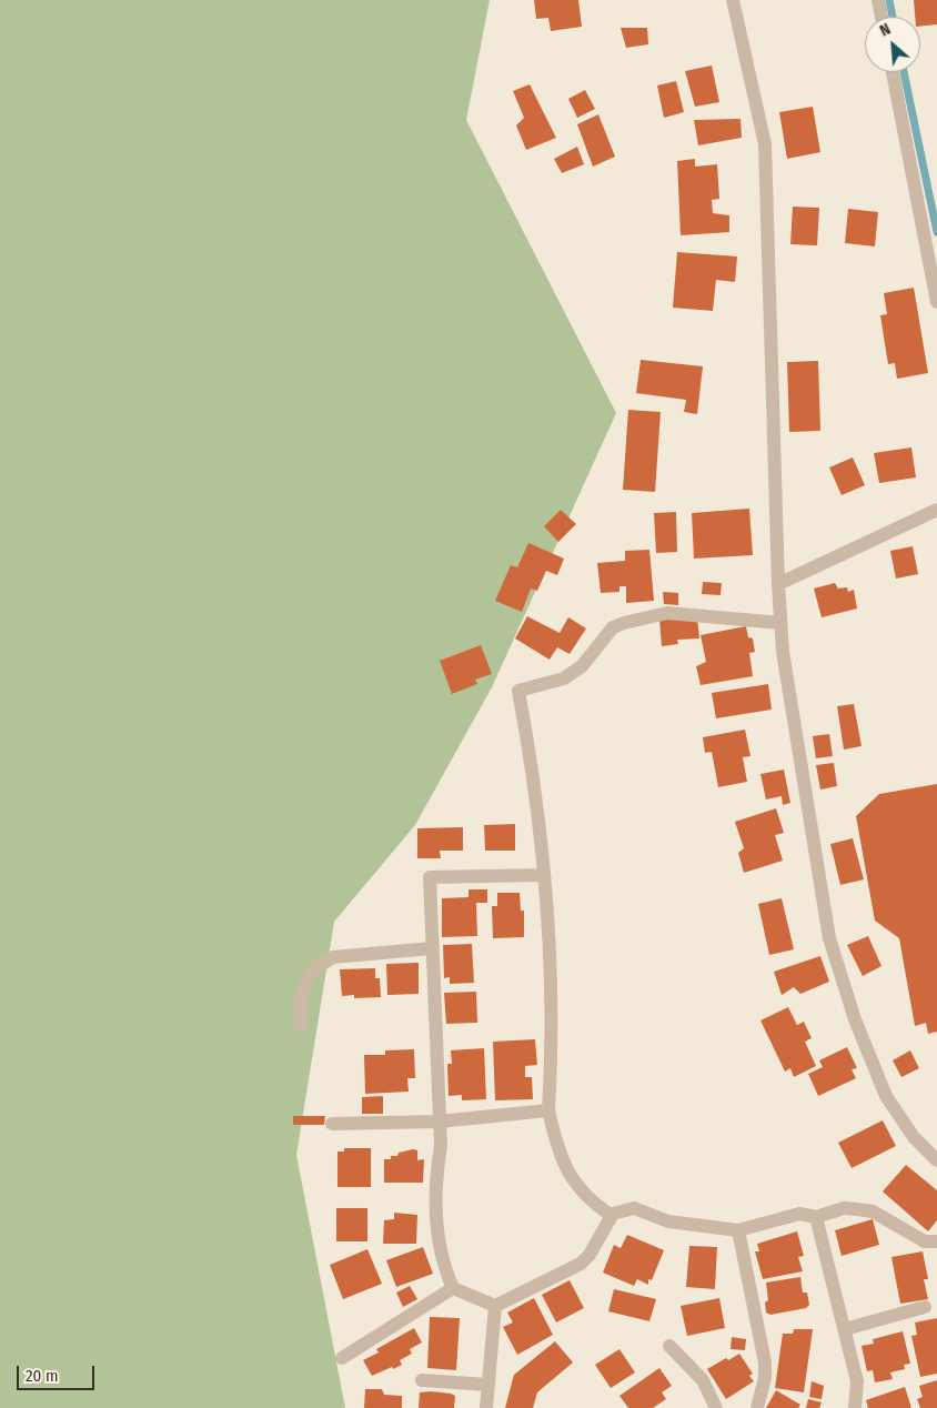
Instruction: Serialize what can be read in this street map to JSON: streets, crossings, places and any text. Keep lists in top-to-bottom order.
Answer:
{
  "scale_bar": "20 m",
  "north": "top left"
}
